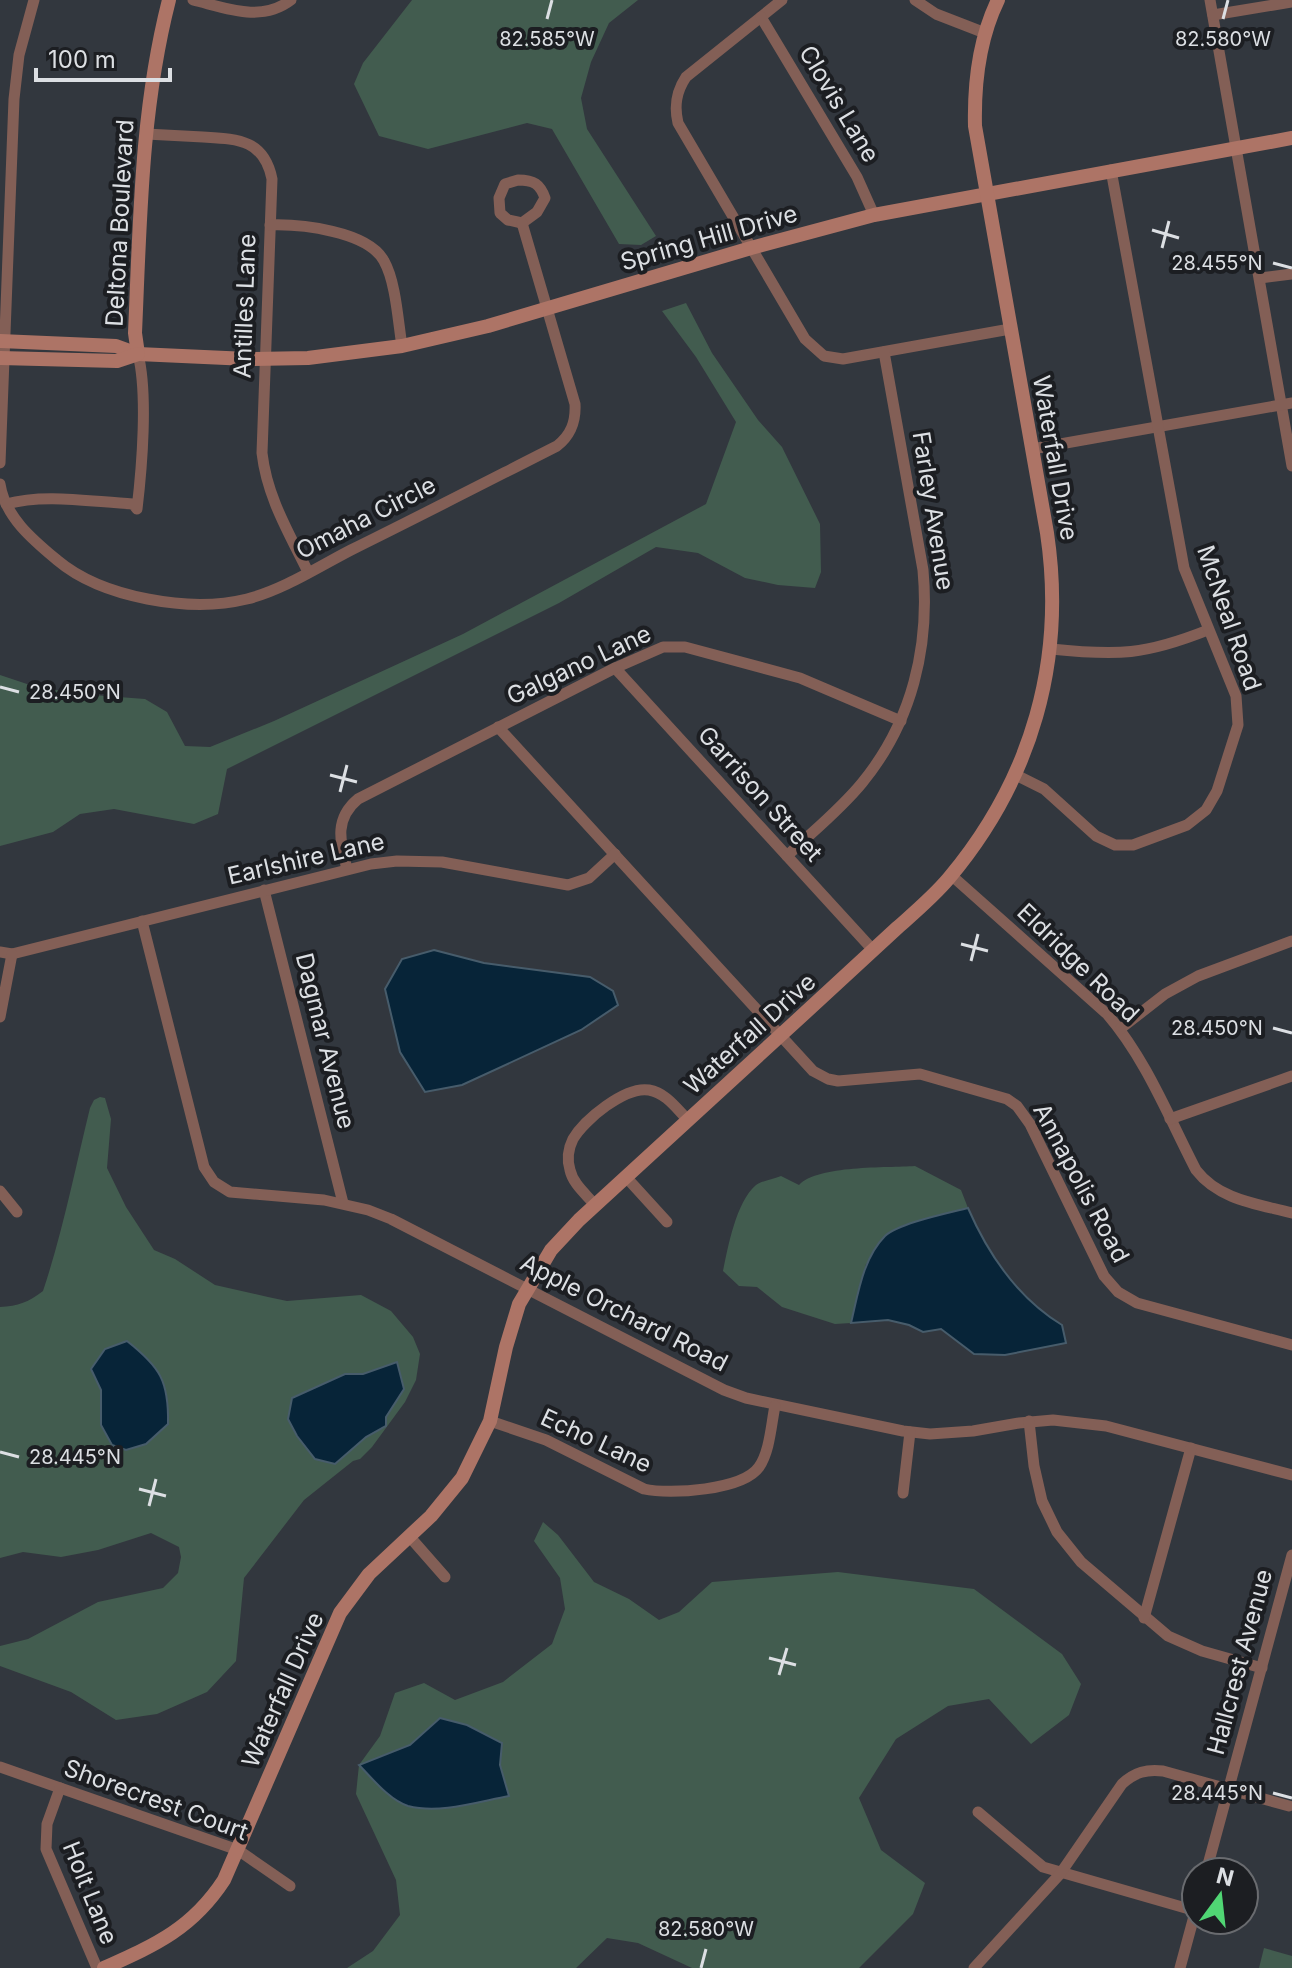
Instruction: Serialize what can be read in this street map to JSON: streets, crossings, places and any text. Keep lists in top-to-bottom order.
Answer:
{
  "streets": {
    "street": [
      "Clovis Lane",
      "Deltona Boulevard",
      "Spring Hill Drive",
      "Antilles Lane",
      "Waterfall Drive",
      "Farley Avenue",
      "Omaha Circle",
      "McNeal Road",
      "Galgano Lane",
      "Garrison Street",
      "Earlshire Lane",
      "Eldridge Road",
      "Dagmar Avenue",
      "Annapolis Road",
      "Apple Orchard Road",
      "Echo Lane",
      "Hallcrest Avenue",
      "Shorecrest Court",
      "Holt Lane"
    ]
  },
  "crossings": [
    ["Clovis Lane", "Spring Hill Drive"],
    ["Deltona Boulevard", "Spring Hill Drive"],
    ["Deltona Boulevard", "Antilles Lane"],
    ["Spring Hill Drive", "Antilles Lane"],
    ["Spring Hill Drive", "Waterfall Drive"],
    ["Spring Hill Drive", "Omaha Circle"],
    ["Spring Hill Drive", "McNeal Road"],
    ["Antilles Lane", "Omaha Circle"],
    ["Waterfall Drive", "McNeal Road"],
    ["Waterfall Drive", "Garrison Street"],
    ["Waterfall Drive", "Eldridge Road"],
    ["Waterfall Drive", "Annapolis Road"],
    ["Waterfall Drive", "Apple Orchard Road"],
    ["Waterfall Drive", "Echo Lane"],
    ["Waterfall Drive", "Shorecrest Court"],
    ["Farley Avenue", "Galgano Lane"],
    ["Farley Avenue", "Garrison Street"],
    ["Galgano Lane", "Garrison Street"],
    ["Galgano Lane", "Earlshire Lane"],
    ["Galgano Lane", "Annapolis Road"],
    ["Earlshire Lane", "Dagmar Avenue"],
    ["Earlshire Lane", "Annapolis Road"],
    ["Earlshire Lane", "Apple Orchard Road"],
    ["Dagmar Avenue", "Apple Orchard Road"],
    ["Apple Orchard Road", "Echo Lane"],
    ["Shorecrest Court", "Holt Lane"]
  ],
  "scale_bar": "100 m",
  "north": "top",
  "coordinates": [
    "82.585°W",
    "82.580°W",
    "28.455°N",
    "28.450°N",
    "28.445°N"
  ]
}
